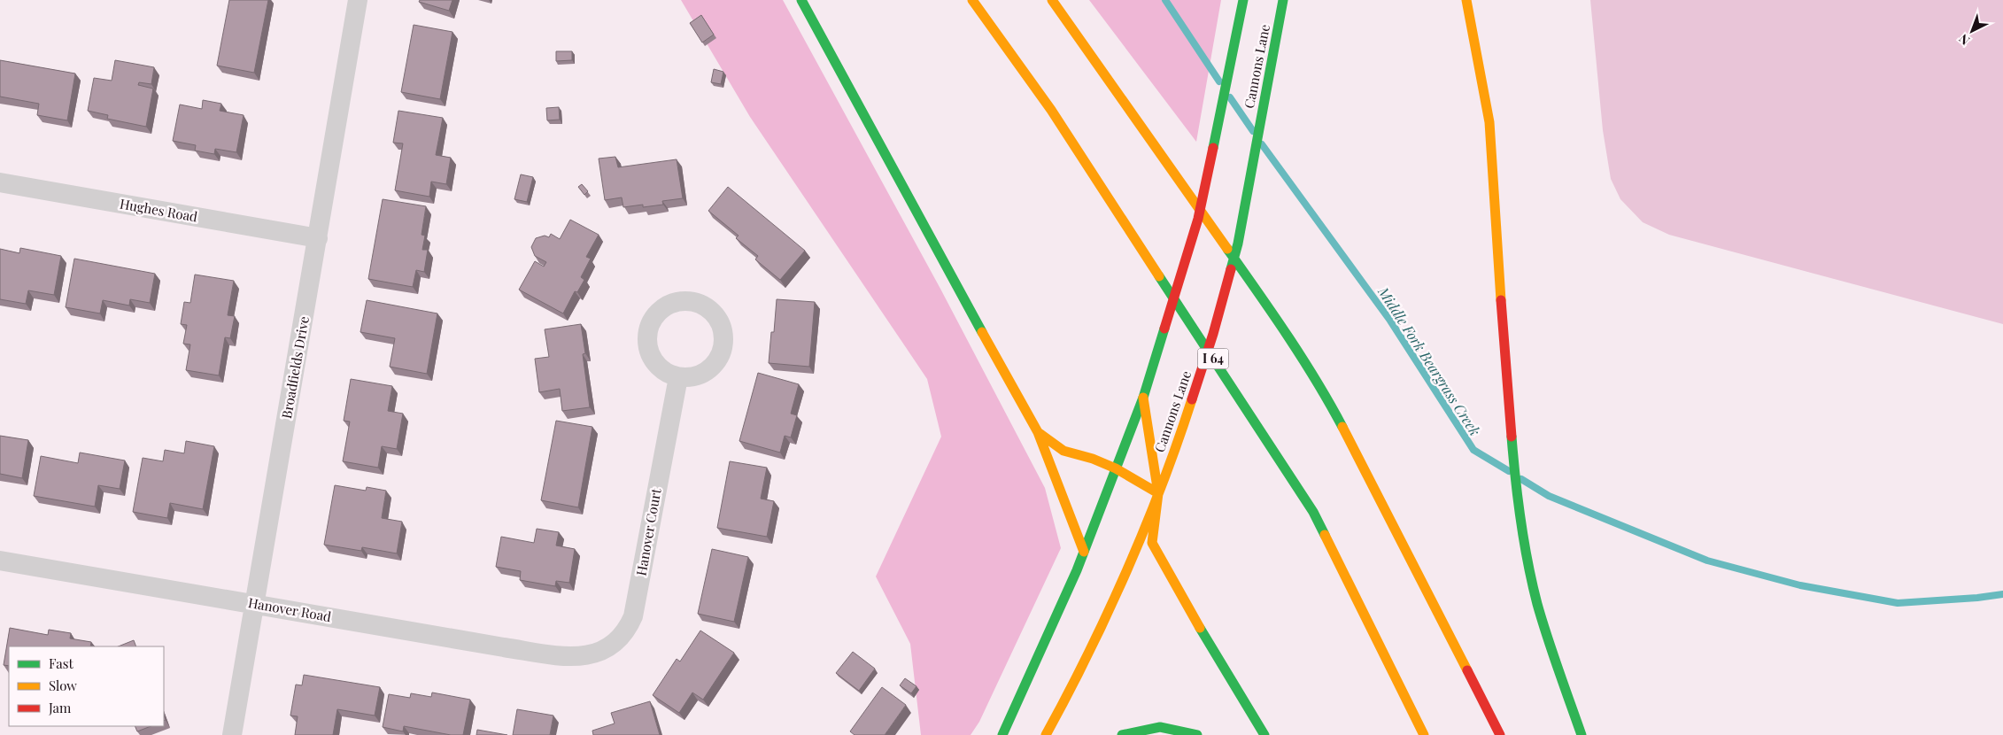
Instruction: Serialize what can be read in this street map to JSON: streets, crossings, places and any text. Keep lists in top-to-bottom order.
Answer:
{
  "streets": {
    "main road": ["Cannons Lane", "I 64"],
    "street": [
      "Hughes Road",
      "Broadfields Drive",
      "Hanover Court",
      "Hanover Road"
    ]
  },
  "crossings": [
    ["Hughes Road", "Broadfields Drive"],
    ["Broadfields Drive", "Hanover Road"],
    ["Hanover Court", "Hanover Road"]
  ],
  "water": ["Middle Fork Beargrass Creek"],
  "legend": ["Fast", "Slow", "Jam"],
  "north": "bottom left"
}
